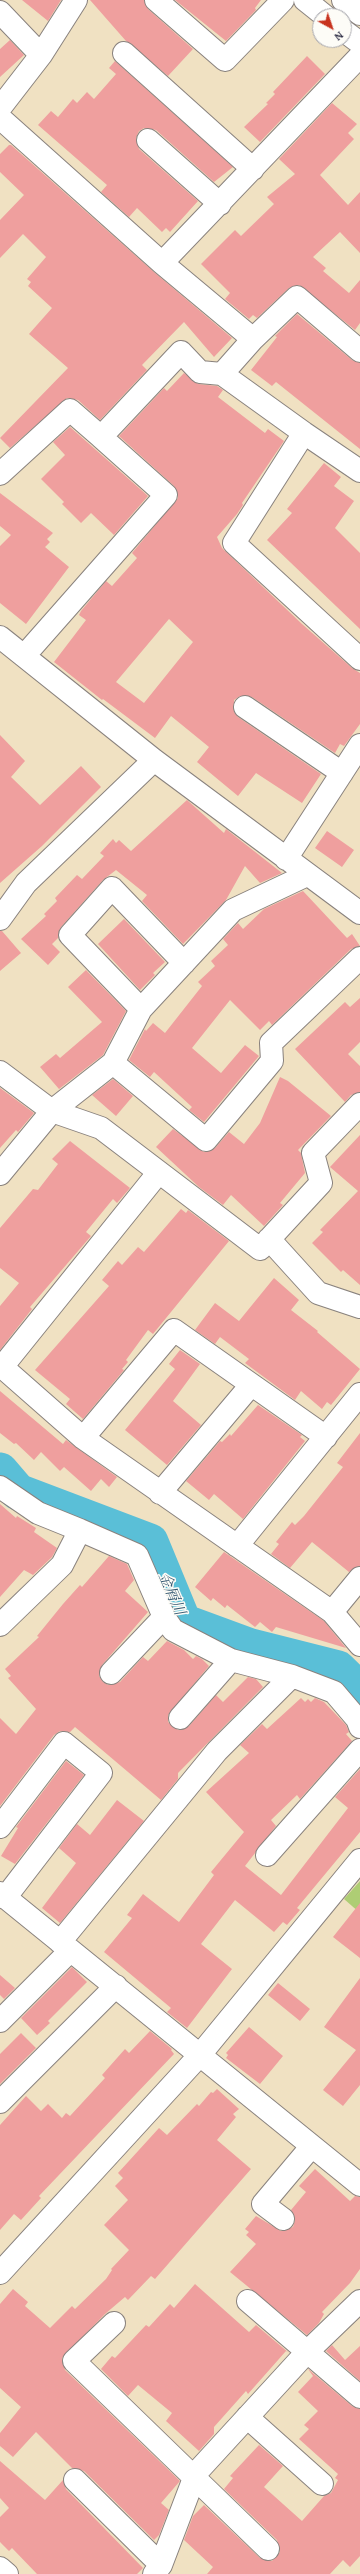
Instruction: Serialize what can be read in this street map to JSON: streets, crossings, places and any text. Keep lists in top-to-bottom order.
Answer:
{
  "water": ["金屑川"],
  "north": "bottom right"
}
